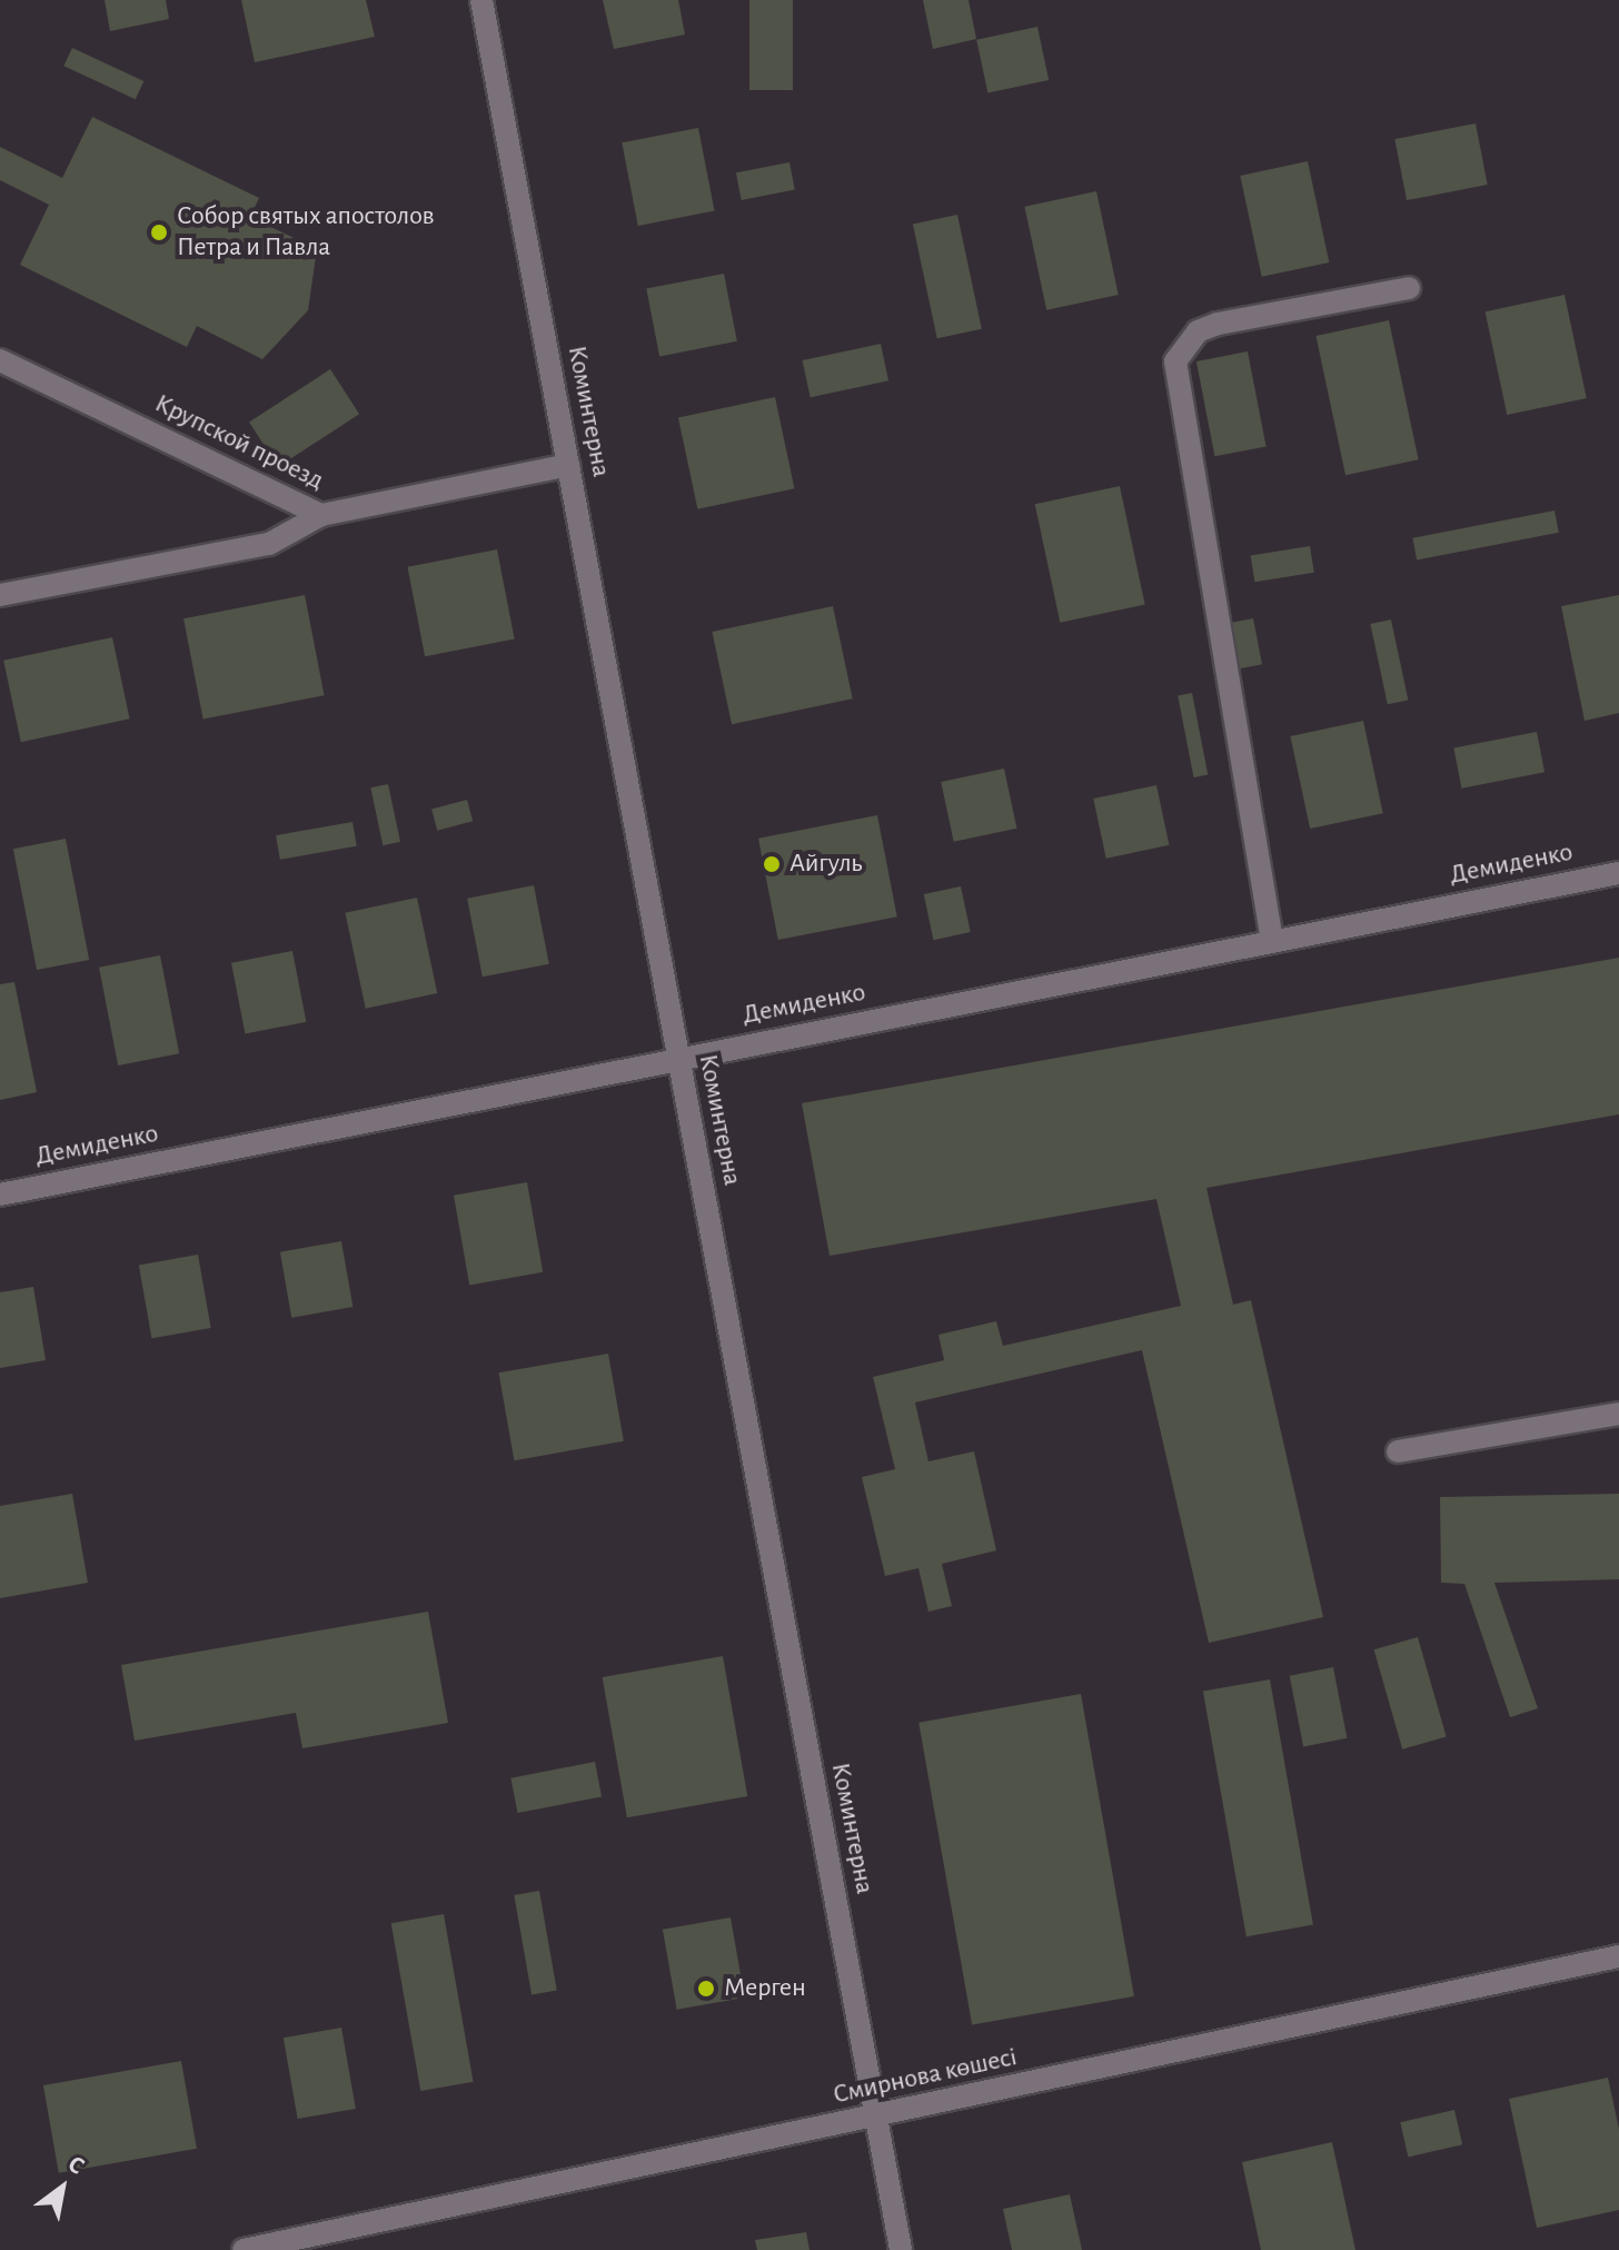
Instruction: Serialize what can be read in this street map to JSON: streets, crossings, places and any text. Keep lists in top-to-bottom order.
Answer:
{
  "streets": {
    "street": [
      "Коминтерна",
      "Крупской проезд",
      "Демиденко",
      "Смирнова көшесі"
    ]
  },
  "crossings": [
    ["Коминтерна", "Крупской проезд"],
    ["Коминтерна", "Демиденко"],
    ["Коминтерна", "Смирнова көшесі"]
  ],
  "places": ["Собор святых апостолов Петра и Павла", "Айгуль", "Мерген"],
  "north": "top right"
}
